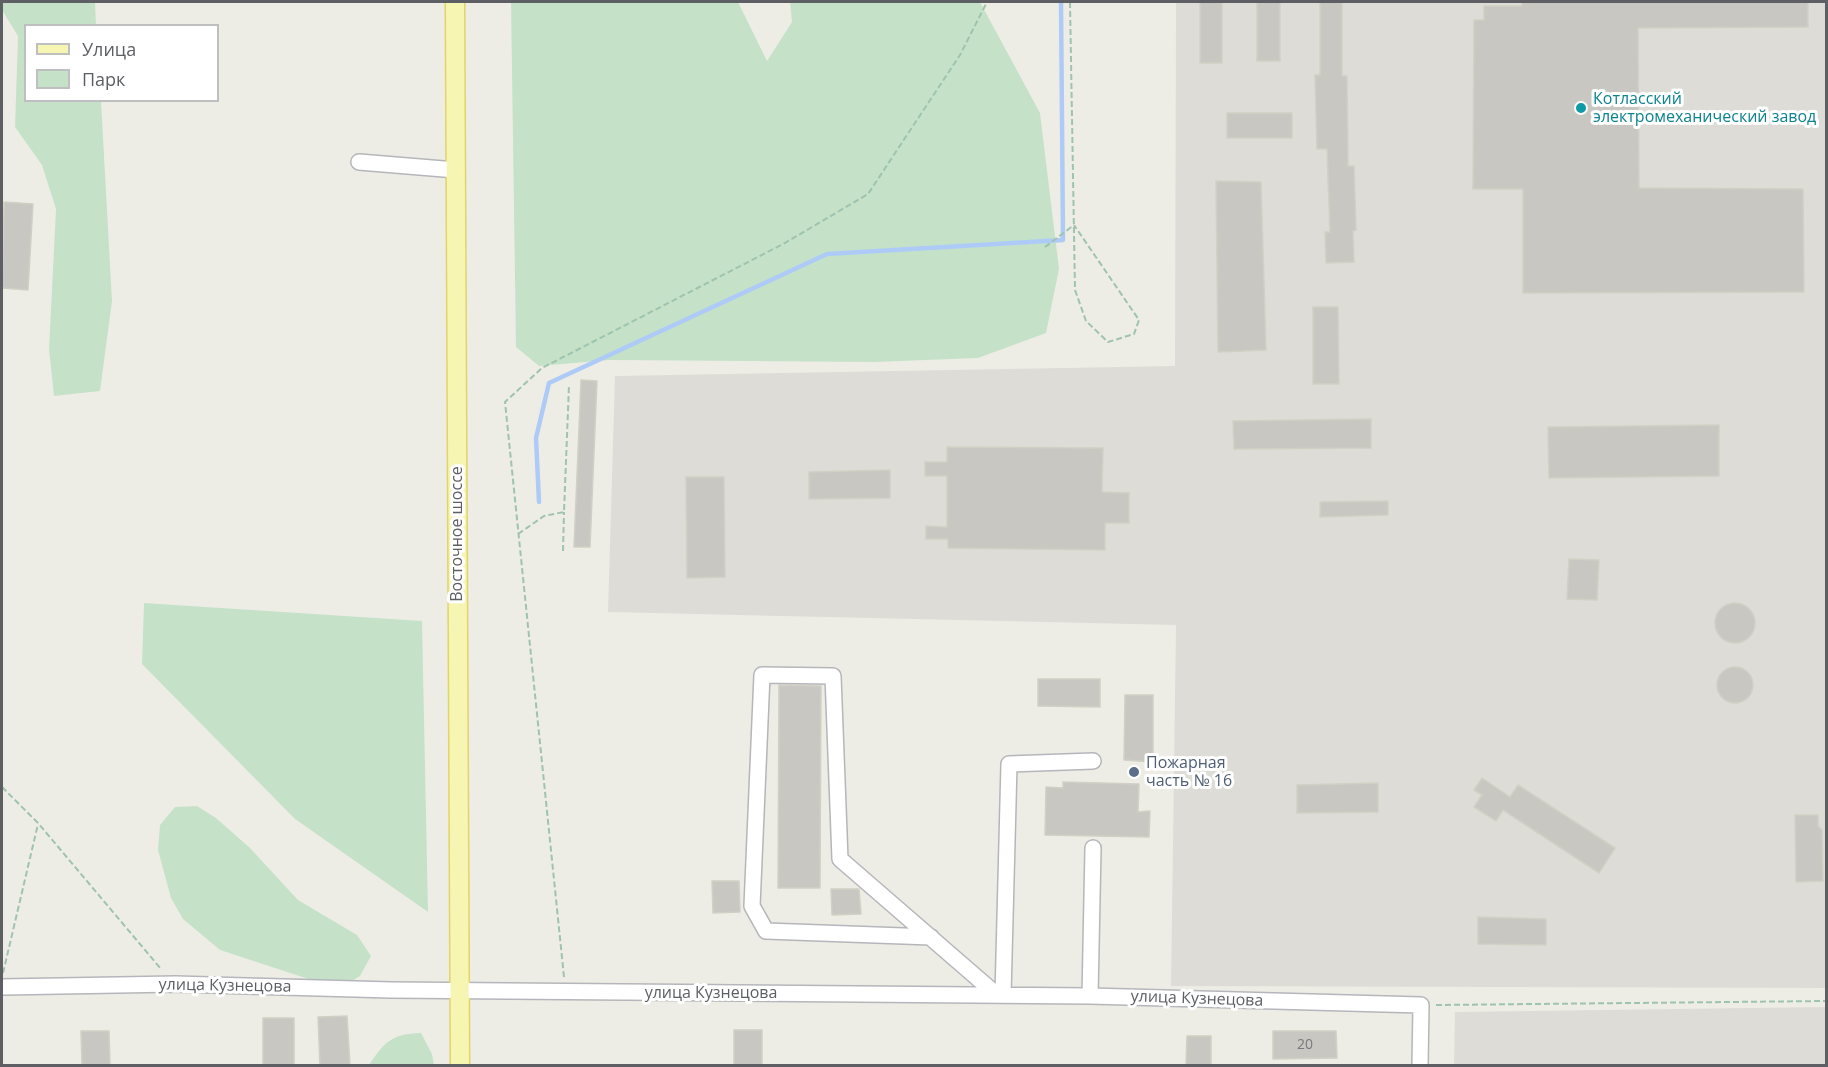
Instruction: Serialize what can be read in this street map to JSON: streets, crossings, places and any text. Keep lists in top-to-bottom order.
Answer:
{
  "streets": {
    "main road": ["Восточное шоссе"],
    "street": ["улица Кузнецова"]
  },
  "crossings": [
    ["Восточное шоссе", "улица Кузнецова"]
  ],
  "places": ["Котласский электромеханический завод", "Пожарная часть № 16"],
  "house_numbers": ["20"],
  "legend": ["Улица", "Парк"]
}
